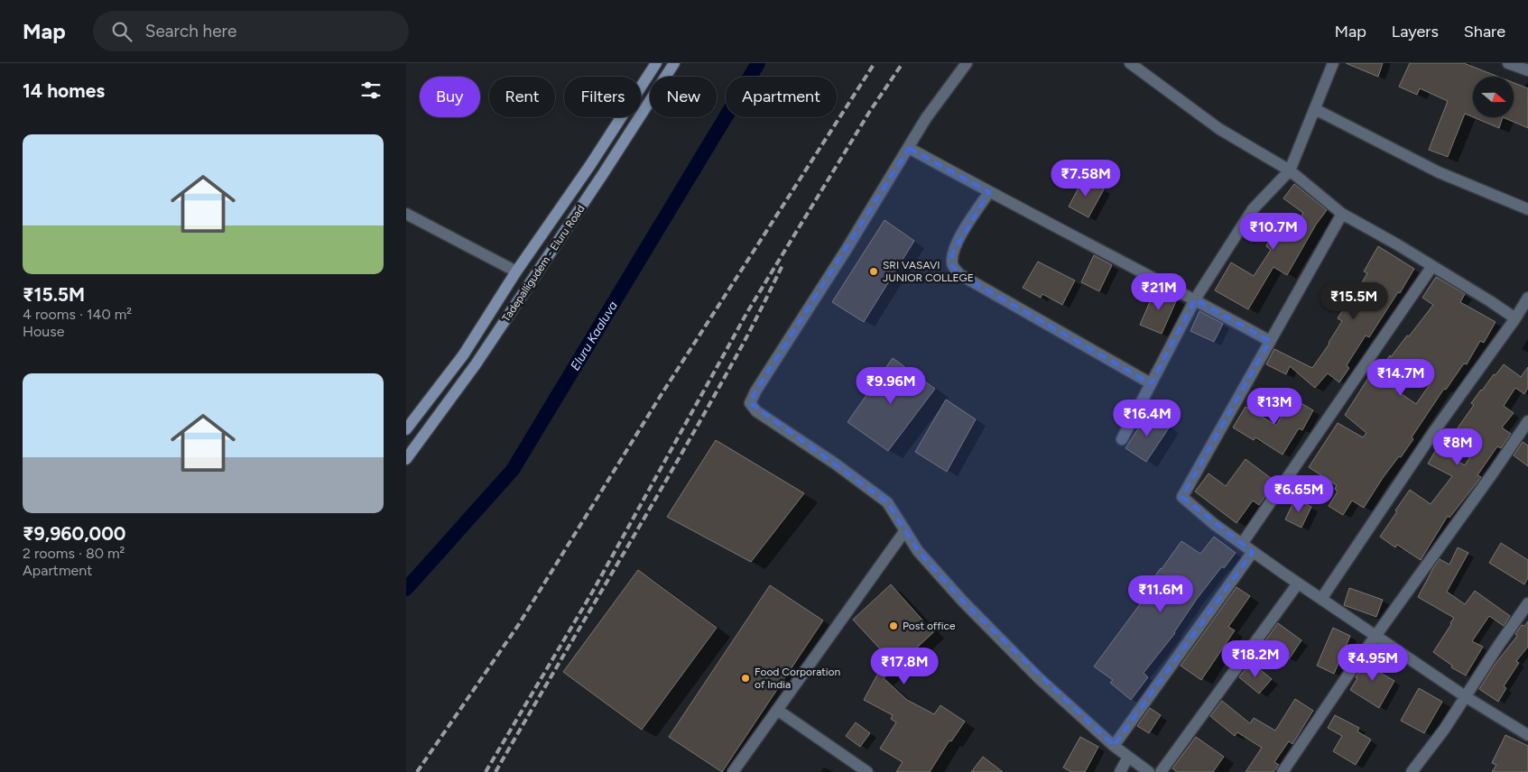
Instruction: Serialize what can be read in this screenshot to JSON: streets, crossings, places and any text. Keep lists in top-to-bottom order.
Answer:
{
  "streets": {
    "main road": ["Tadepalligudem - Eluru Road"]
  },
  "water": ["Eluru Kaaluva"],
  "places": ["SRI VASAVI JUNIOR COLLEGE", "Post office", "Food Corporation of India"],
  "north": "right",
  "page": {
    "header": "Map",
    "search": "Search here",
    "nav": ["Map", "Layers", "Share"],
    "heading": "14 homes",
    "chip": [
      "Buy",
      "Rent",
      "Filters",
      "New",
      "Apartment"
    ],
    "list": [
      {
        "name": "₹15.5M",
        "note": "4 rooms · 140 m² · House"
      },
      {
        "name": "₹9,960,000",
        "note": "2 rooms · 80 m² · Apartment"
      }
    ],
    "price": [
      "₹7.58M",
      "₹10.7M",
      "₹21M",
      "₹15.5M",
      "₹14.7M",
      "₹9.96M",
      "₹13M",
      "₹16.4M",
      "₹8M",
      "₹6.65M",
      "₹11.6M",
      "₹18.2M",
      "₹4.95M",
      "₹17.8M"
    ]
  }
}
